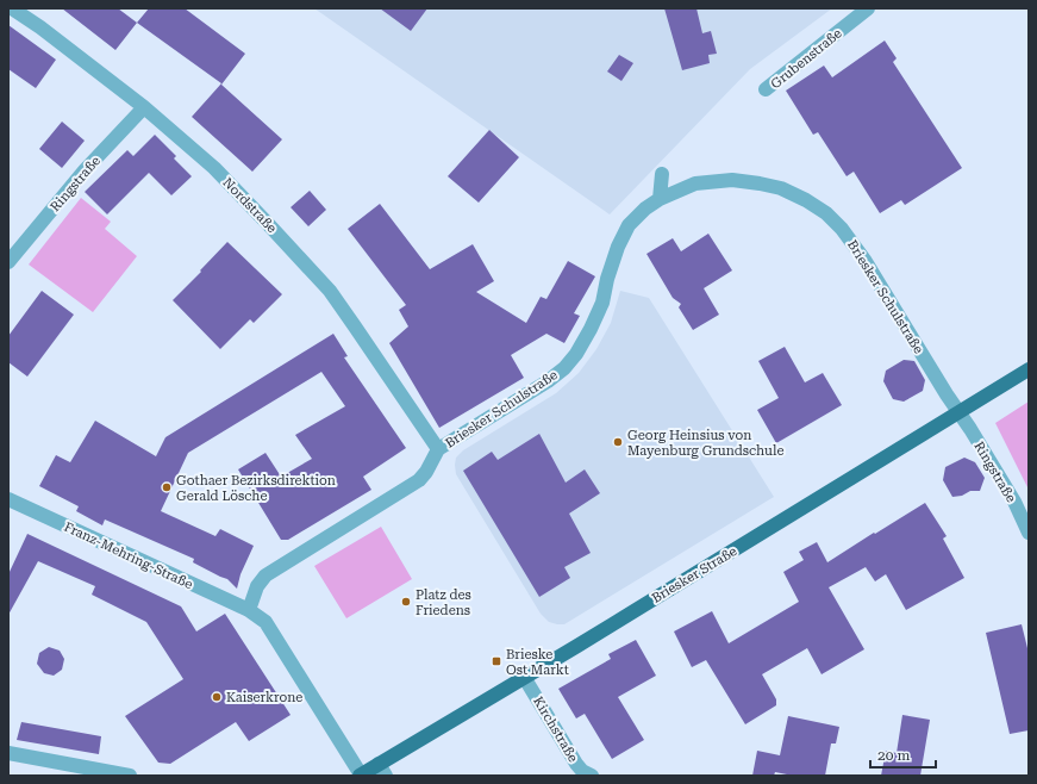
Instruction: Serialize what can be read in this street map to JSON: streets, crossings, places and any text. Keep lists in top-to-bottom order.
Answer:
{
  "streets": {
    "main road": ["Briesker Straße"],
    "street": [
      "Grubenstraße",
      "Ringstraße",
      "Nordstraße",
      "Briesker Schulstraße",
      "Franz-Mehring-Straße",
      "Kirchstraße"
    ]
  },
  "crossings": [
    ["Ringstraße", "Nordstraße"],
    ["Ringstraße", "Briesker Schulstraße"],
    ["Ringstraße", "Briesker Straße"],
    ["Nordstraße", "Briesker Schulstraße"],
    ["Briesker Schulstraße", "Briesker Straße"],
    ["Briesker Straße", "Kirchstraße"]
  ],
  "places": {
    "other": [
      "Georg Heinsius von Mayenburg Grundschule",
      "Gothaer Bezirksdirektion Gerald Lösche",
      "Platz des Friedens",
      "Kaiserkrone"
    ],
    "transit": ["Brieske Ost Markt"]
  },
  "scale_bar": "20 m"
}
